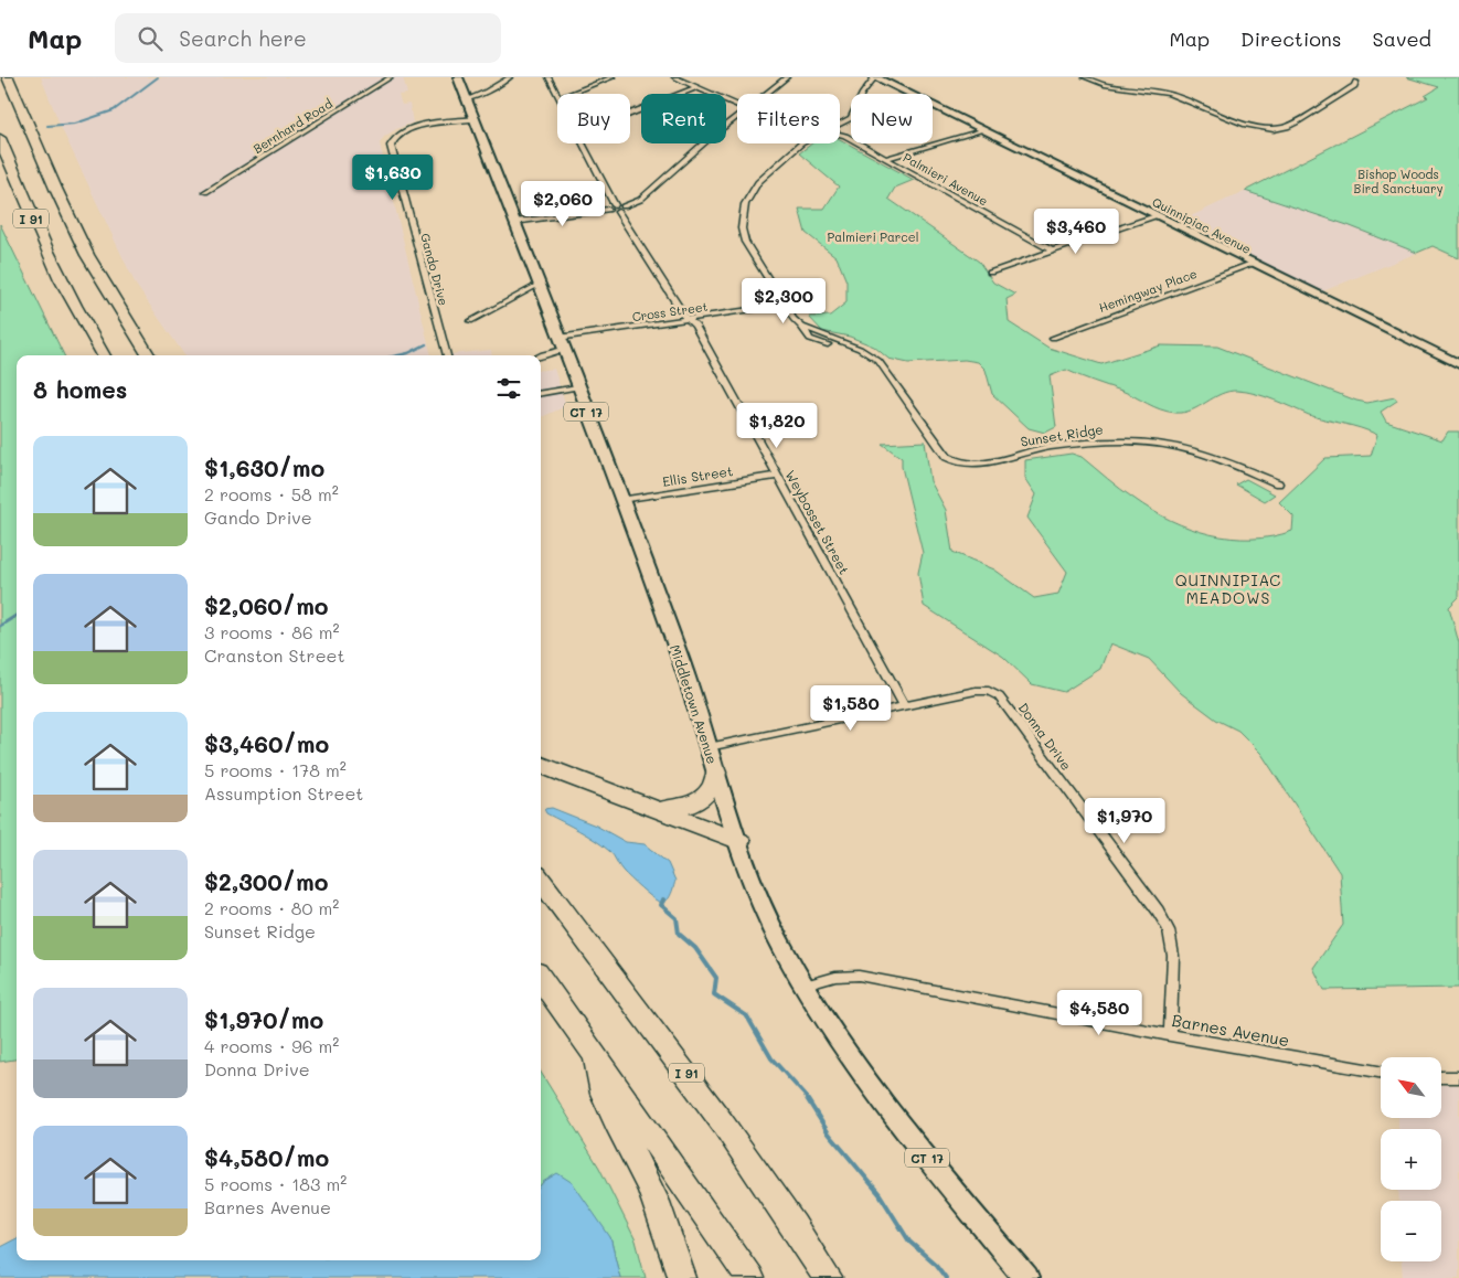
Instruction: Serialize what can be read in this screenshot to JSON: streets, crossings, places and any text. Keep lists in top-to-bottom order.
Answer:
{
  "streets": {
    "highway": ["I 91"],
    "main road": ["Quinnipiac Avenue", "CT 17", "Middletown Avenue"],
    "street": [
      "Bernhard Road",
      "Palmieri Avenue",
      "Gando Drive",
      "Hemingway Place",
      "Cross Street",
      "Sunset Ridge",
      "Ellis Street",
      "Weybosset Street",
      "Donna Drive",
      "Barnes Avenue"
    ]
  },
  "crossings": [
    ["Quinnipiac Avenue", "Hemingway Place"],
    ["Gando Drive", "Middletown Avenue"],
    ["Cross Street", "Sunset Ridge"],
    ["Cross Street", "Weybosset Street"],
    ["Cross Street", "Middletown Avenue"],
    ["Ellis Street", "Weybosset Street"],
    ["Ellis Street", "Middletown Avenue"],
    ["Weybosset Street", "Donna Drive"],
    ["Middletown Avenue", "Barnes Avenue"],
    ["Donna Drive", "Barnes Avenue"]
  ],
  "districts": ["QUINNIPIAC MEADOWS"],
  "parks": ["Bishop Woods Bird Sanctuary", "Palmieri Parcel"],
  "north": "top left",
  "page": {
    "header": "Map",
    "search": "Search here",
    "nav": ["Map", "Directions", "Saved"],
    "chip": [
      "Buy",
      "Rent",
      "Filters",
      "New"
    ],
    "price": [
      "$1,630",
      "$2,060",
      "$3,460",
      "$2,300",
      "$1,820",
      "$1,580",
      "$1,970",
      "$4,580"
    ],
    "heading": "8 homes",
    "list": [
      {
        "name": "$1,630/mo",
        "note": "2 rooms · 58 m² · Gando Drive"
      },
      {
        "name": "$2,060/mo",
        "note": "3 rooms · 86 m² · Cranston Street"
      },
      {
        "name": "$3,460/mo",
        "note": "5 rooms · 178 m² · Assumption Street"
      },
      {
        "name": "$2,300/mo",
        "note": "2 rooms · 80 m² · Sunset Ridge"
      },
      {
        "name": "$1,970/mo",
        "note": "4 rooms · 96 m² · Donna Drive"
      },
      {
        "name": "$4,580/mo",
        "note": "5 rooms · 183 m² · Barnes Avenue"
      }
    ],
    "map_buttons": ["+", "−"]
  }
}
